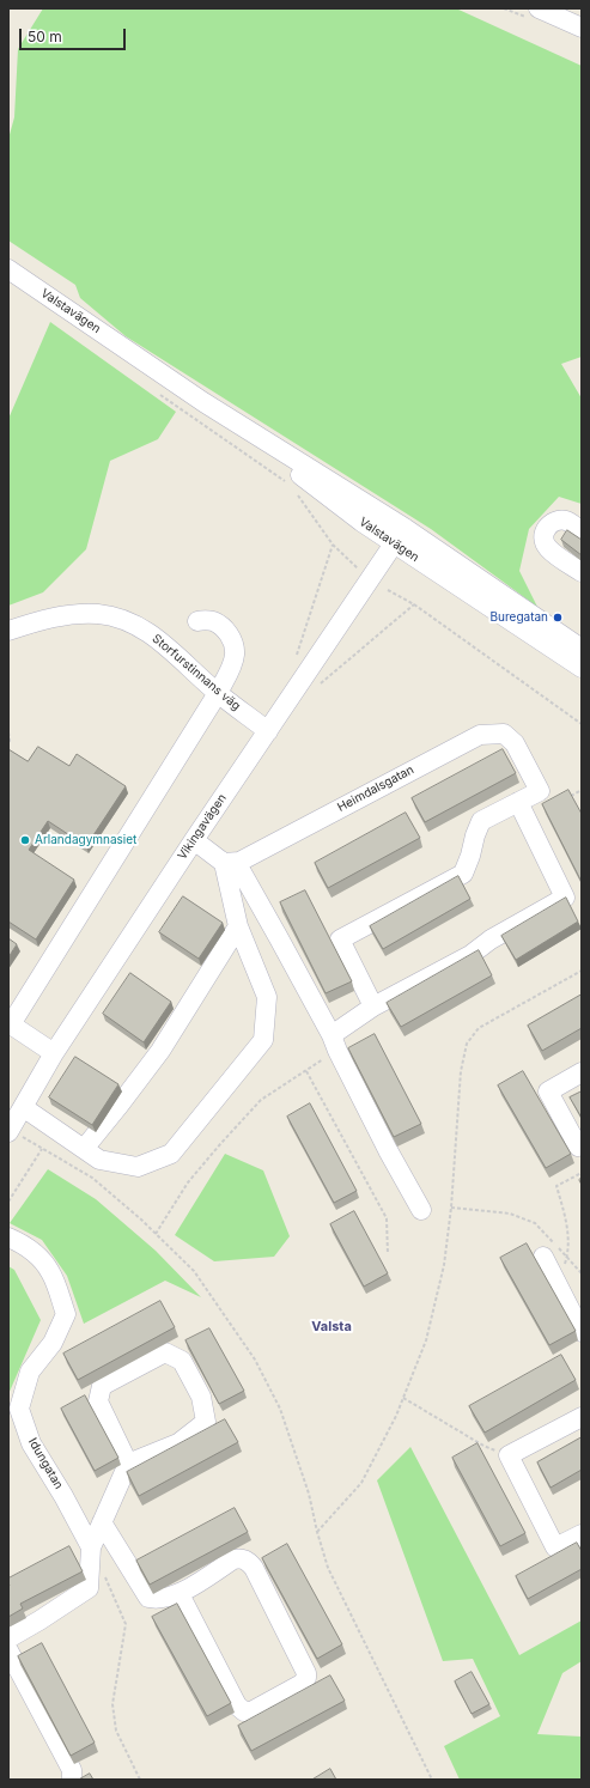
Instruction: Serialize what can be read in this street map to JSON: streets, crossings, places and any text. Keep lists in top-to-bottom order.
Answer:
{
  "streets": {
    "street": [
      "Valstavägen",
      "Storfurstinnans väg",
      "Heimdalsgatan",
      "Vikingavägen",
      "Idungatan"
    ]
  },
  "crossings": [
    ["Valstavägen", "Vikingavägen"],
    ["Storfurstinnans väg", "Vikingavägen"]
  ],
  "districts": ["Valsta"],
  "places": ["Buregatan", "Arlandagymnasiet"],
  "scale_bar": "50 m"
}
